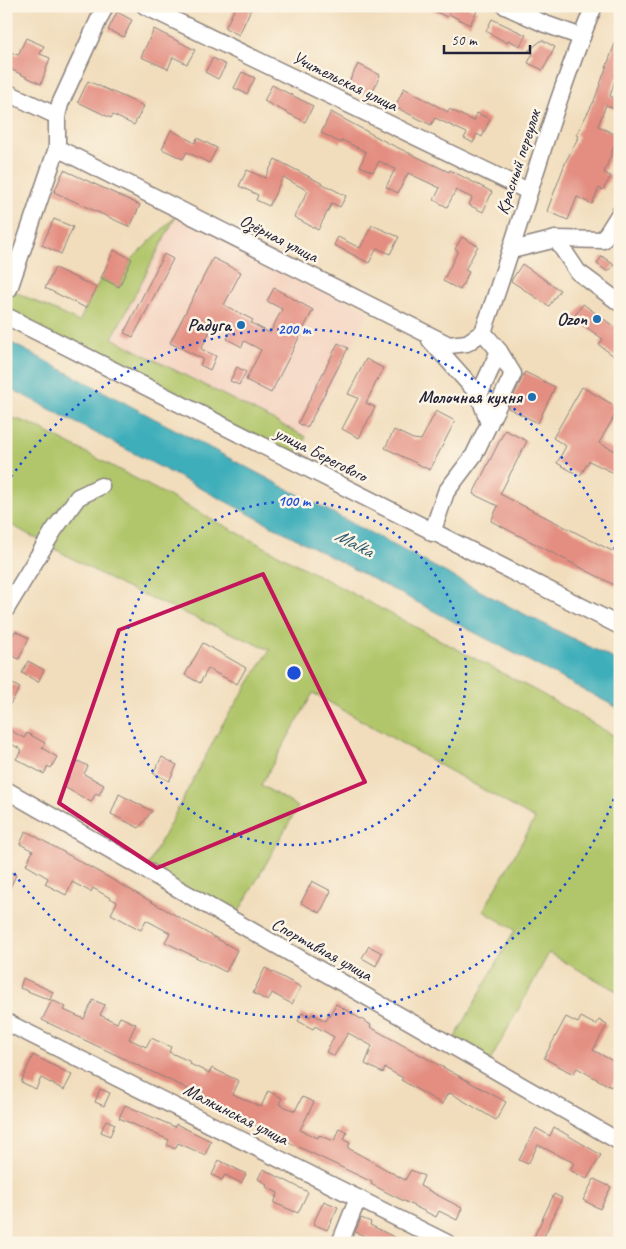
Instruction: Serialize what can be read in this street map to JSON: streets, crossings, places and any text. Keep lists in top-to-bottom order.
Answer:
{
  "streets": {
    "street": [
      "Учительская улица",
      "Красный переулок",
      "Озёрная улица",
      "улица Берегового",
      "Спортивная улица",
      "Малкинская улица"
    ]
  },
  "crossings": [
    ["Учительская улица", "Красный переулок"],
    ["Красный переулок", "Озёрная улица"]
  ],
  "water": ["Malka"],
  "places": ["Ozon", "Радуга", "Молочная кухня"],
  "scale_bar": "50 m",
  "rings": ["200 m", "100 m"]
}
